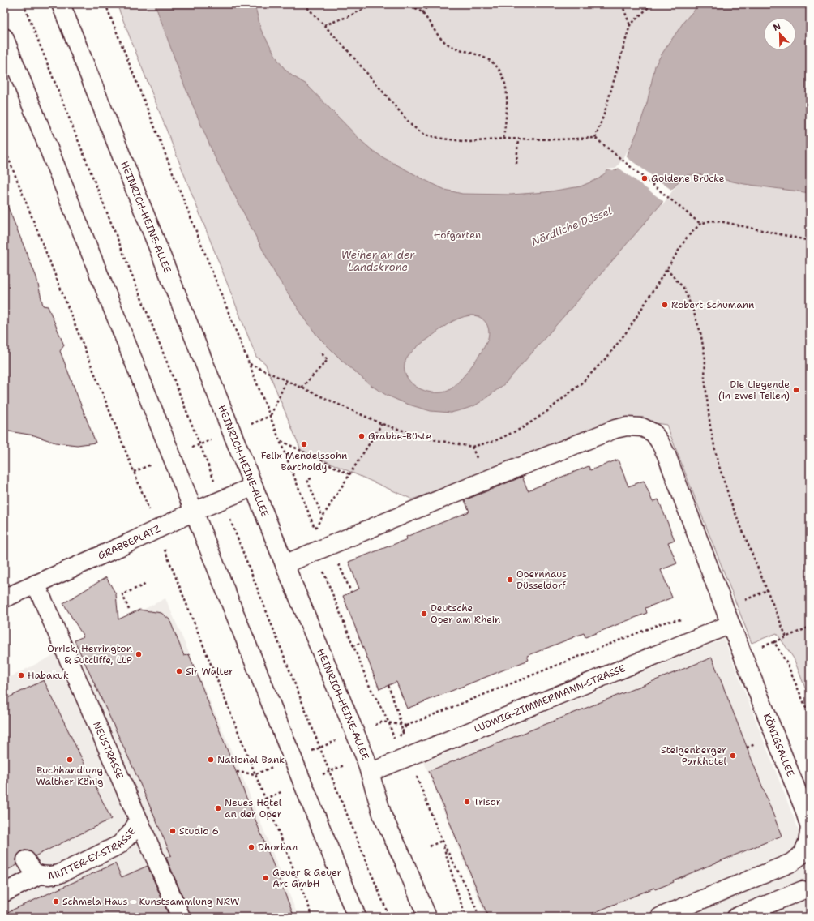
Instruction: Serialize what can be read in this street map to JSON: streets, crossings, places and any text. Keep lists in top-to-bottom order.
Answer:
{
  "streets": {
    "main road": [
      "HEINRICH-HEINE-ALLEE",
      "GRABBEPLATZ",
      "LUDWIG-ZIMMERMANN-STRASSE",
      "KÖNIGSALLEE",
      "NEUSTRASSE",
      "MUTTER-EY-STRASSE"
    ]
  },
  "crossings": [
    ["HEINRICH-HEINE-ALLEE", "GRABBEPLATZ"],
    ["HEINRICH-HEINE-ALLEE", "LUDWIG-ZIMMERMANN-STRASSE"],
    ["HEINRICH-HEINE-ALLEE", "KÖNIGSALLEE"],
    ["GRABBEPLATZ", "NEUSTRASSE"],
    ["LUDWIG-ZIMMERMANN-STRASSE", "KÖNIGSALLEE"],
    ["NEUSTRASSE", "MUTTER-EY-STRASSE"]
  ],
  "water": ["Nördliche Düssel", "Weiher an der Landskrone"],
  "parks": ["Hofgarten"],
  "places": [
    "Goldene Brücke",
    "Robert Schumann",
    "Die Liegende (in zwei Teilen)",
    "Grabbe-Büste",
    "Felix Mendelssohn Bartholdy",
    "Opernhaus Düsseldorf",
    "Deutsche Oper am Rhein",
    "Orrick, Herrington & Sutcliffe, LLP",
    "Sir Walter",
    "Habakuk",
    "Steigenberger Parkhotel",
    "Buchhandlung Walther König",
    "National-Bank",
    "Trisor",
    "Neues Hotel an der Oper",
    "Studio 6",
    "Dhorban",
    "Geuer & Geuer Art GmbH",
    "Schmela Haus - Kunstsammlung NRW"
  ],
  "north": "top left"
}
